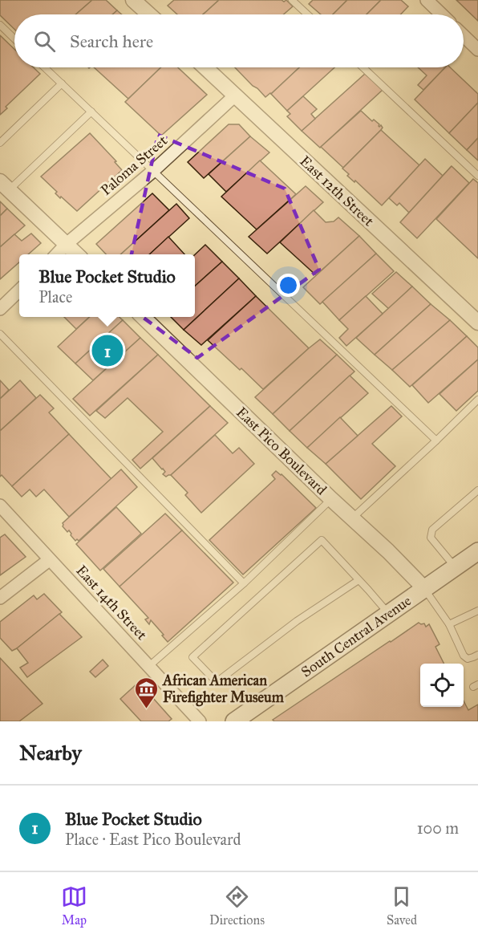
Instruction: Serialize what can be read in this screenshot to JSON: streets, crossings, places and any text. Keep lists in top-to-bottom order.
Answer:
{
  "streets": {
    "main road": ["South Central Avenue"],
    "street": [
      "Paloma Street",
      "East 12th Street",
      "East Pico Boulevard",
      "East 14th Street"
    ]
  },
  "crossings": [
    ["Paloma Street", "East 12th Street"],
    ["East Pico Boulevard", "South Central Avenue"]
  ],
  "places": {
    "museum": ["African American Firefighter Museum"]
  },
  "page": {
    "search": "Search here",
    "popup": ["Blue Pocket Studio", "Place"],
    "pins": "1",
    "heading": "Nearby",
    "list": [
      {
        "mark": "1",
        "name": "Blue Pocket Studio",
        "note": "Place · East Pico Boulevard",
        "value": "100 m"
      }
    ],
    "nav": ["Map", "Directions", "Saved"]
  }
}
